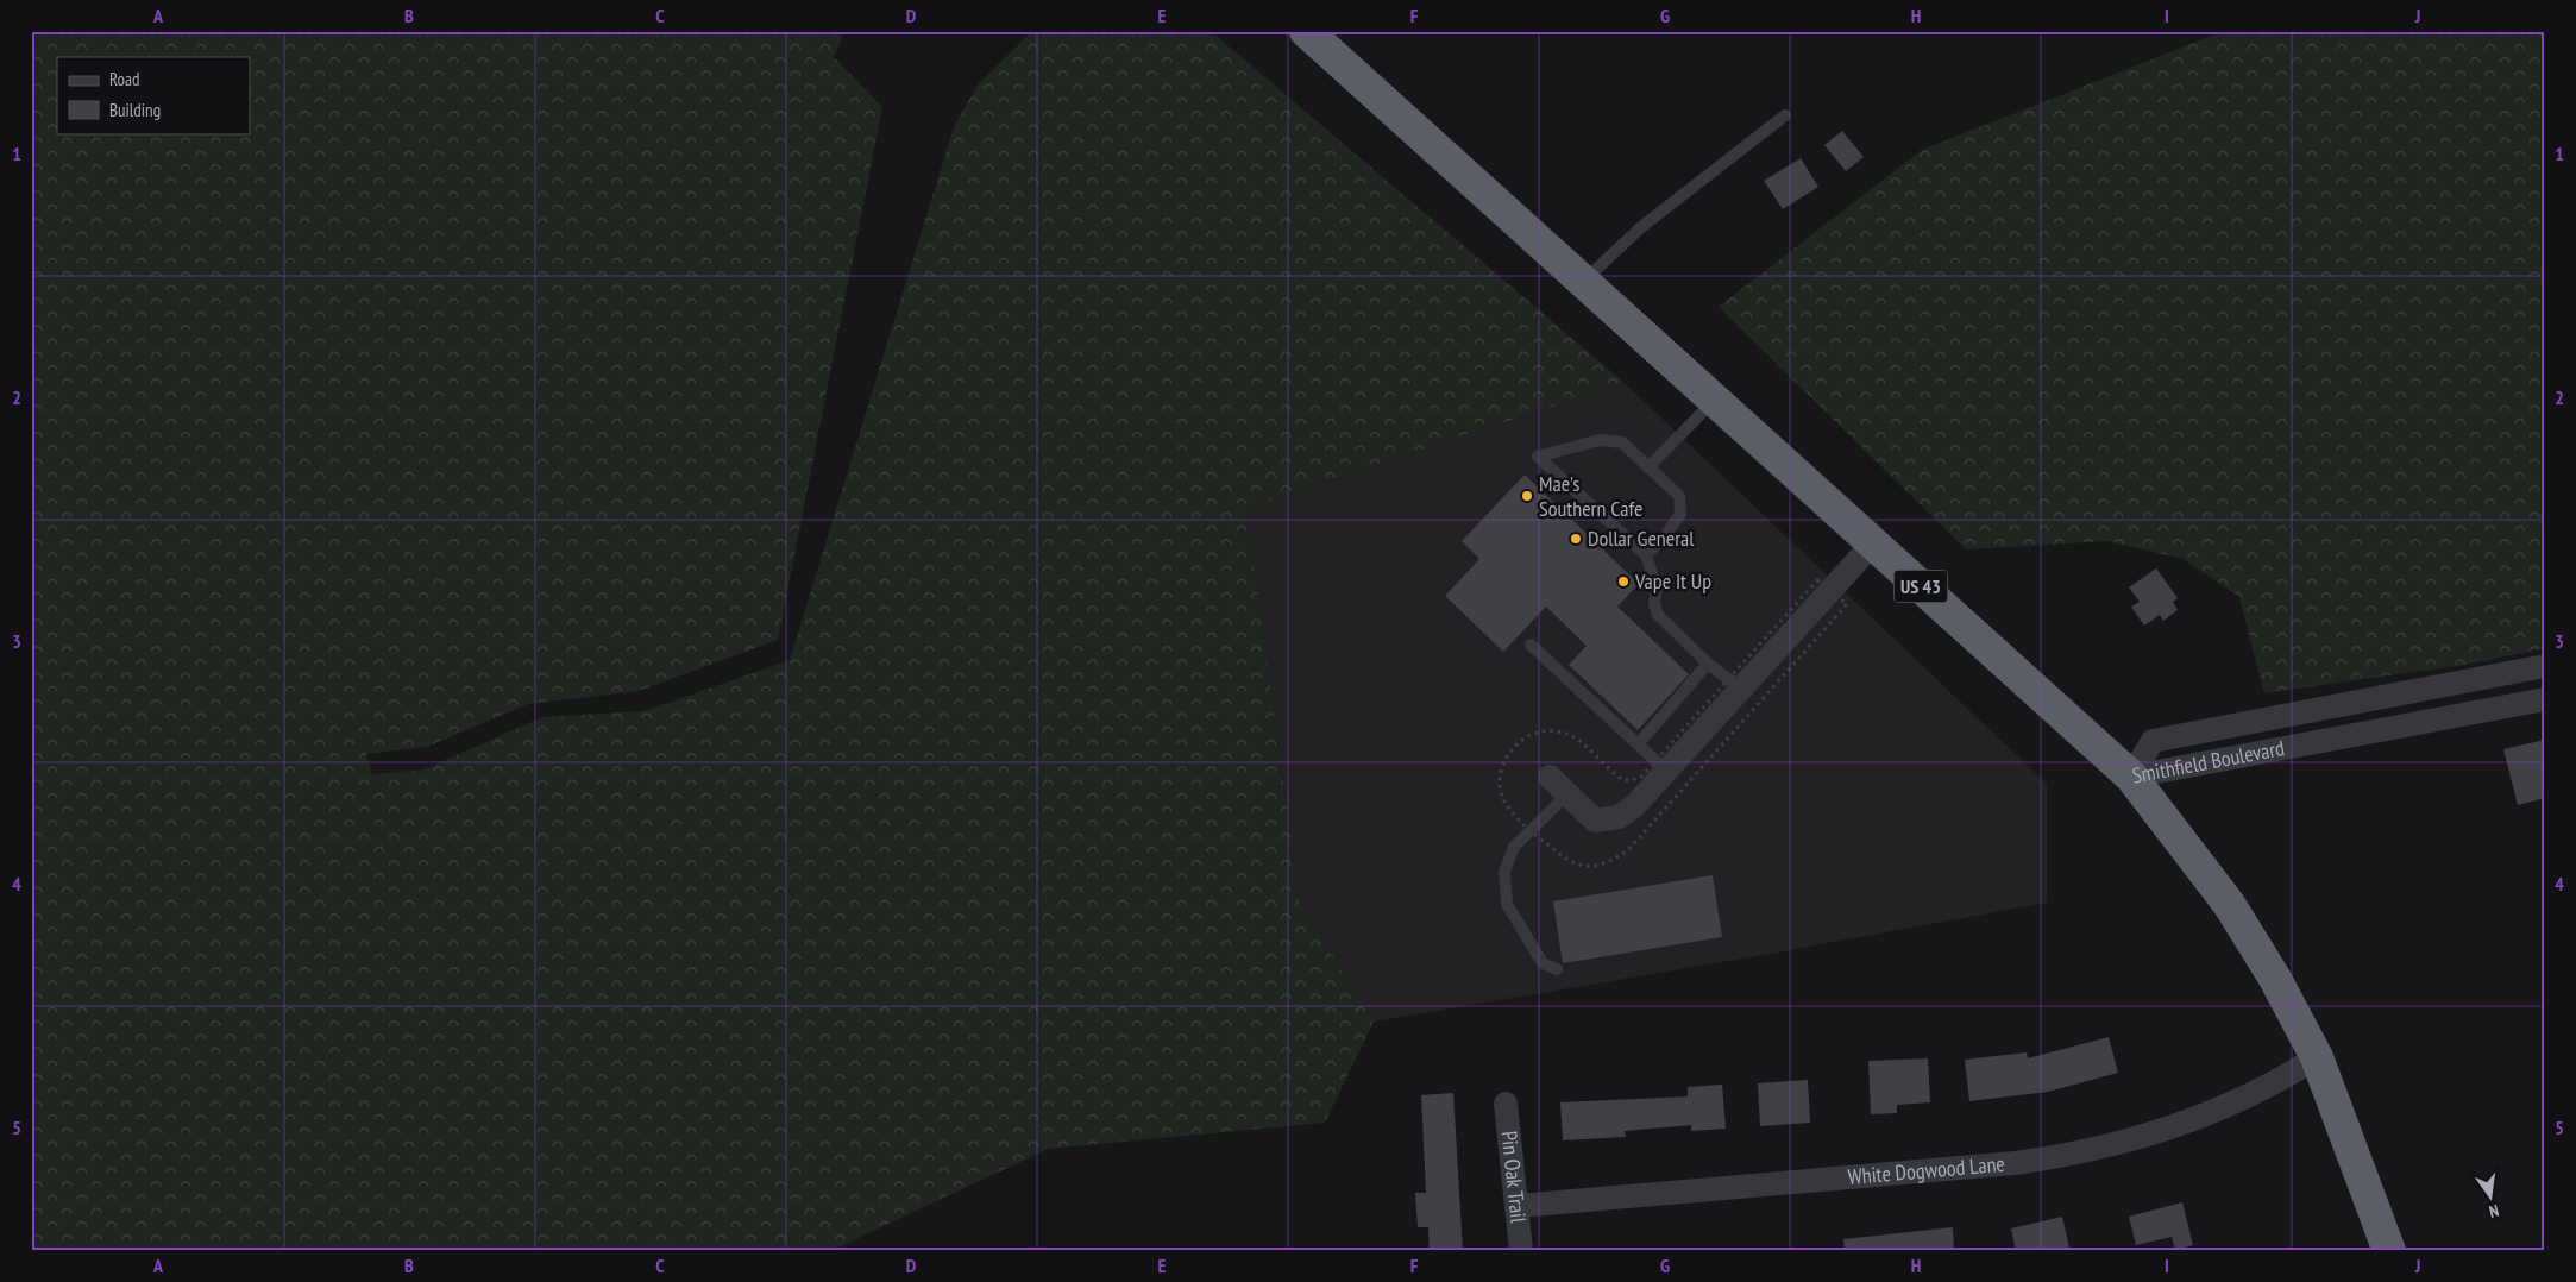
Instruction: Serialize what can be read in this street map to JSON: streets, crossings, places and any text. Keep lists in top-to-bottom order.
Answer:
{
  "streets": {
    "highway": ["US 43"],
    "street": ["Smithfield Boulevard", "White Dogwood Lane", "Pin Oak Trail"]
  },
  "crossings": [
    ["US 43", "Smithfield Boulevard"],
    ["US 43", "White Dogwood Lane"],
    ["White Dogwood Lane", "Pin Oak Trail"]
  ],
  "places": ["Mae's Southern Cafe", "Dollar General", "Vape It Up"],
  "legend": ["Road", "Building"],
  "north": "bottom",
  "grid": {
    "columns": [
      "A",
      "B",
      "C",
      "D",
      "E",
      "F",
      "G",
      "H",
      "I",
      "J"
    ],
    "rows": [
      "1",
      "2",
      "3",
      "4",
      "5"
    ]
  }
}
